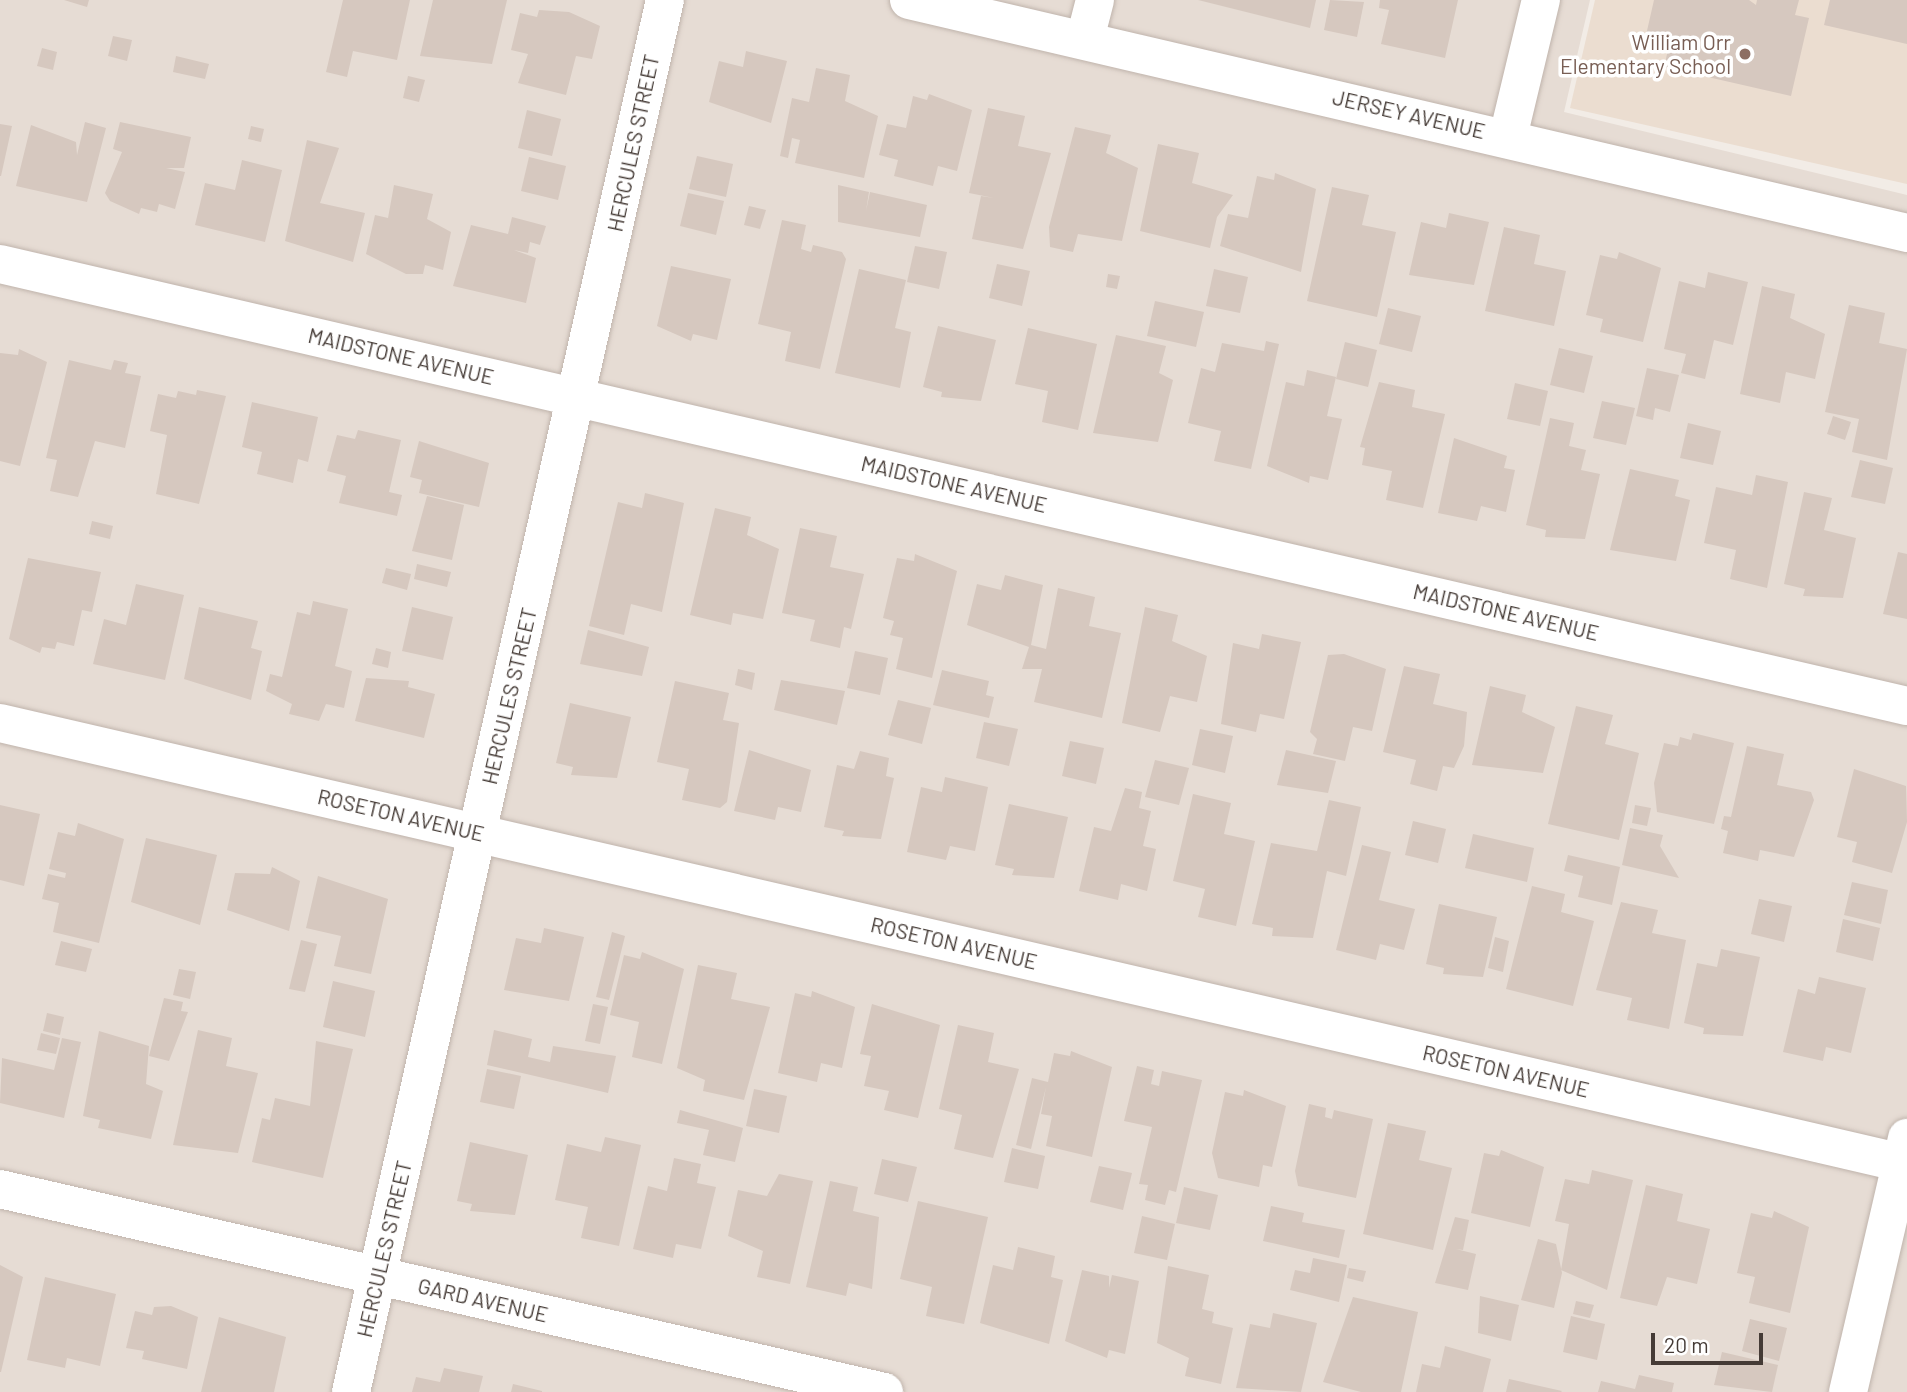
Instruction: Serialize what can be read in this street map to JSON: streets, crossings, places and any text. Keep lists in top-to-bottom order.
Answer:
{
  "streets": {
    "street": [
      "JERSEY AVENUE",
      "HERCULES STREET",
      "MAIDSTONE AVENUE",
      "ROSETON AVENUE",
      "GARD AVENUE"
    ]
  },
  "crossings": [
    ["HERCULES STREET", "MAIDSTONE AVENUE"],
    ["HERCULES STREET", "ROSETON AVENUE"],
    ["HERCULES STREET", "GARD AVENUE"]
  ],
  "places": ["William Orr Elementary School"],
  "scale_bar": "20 m"
}
